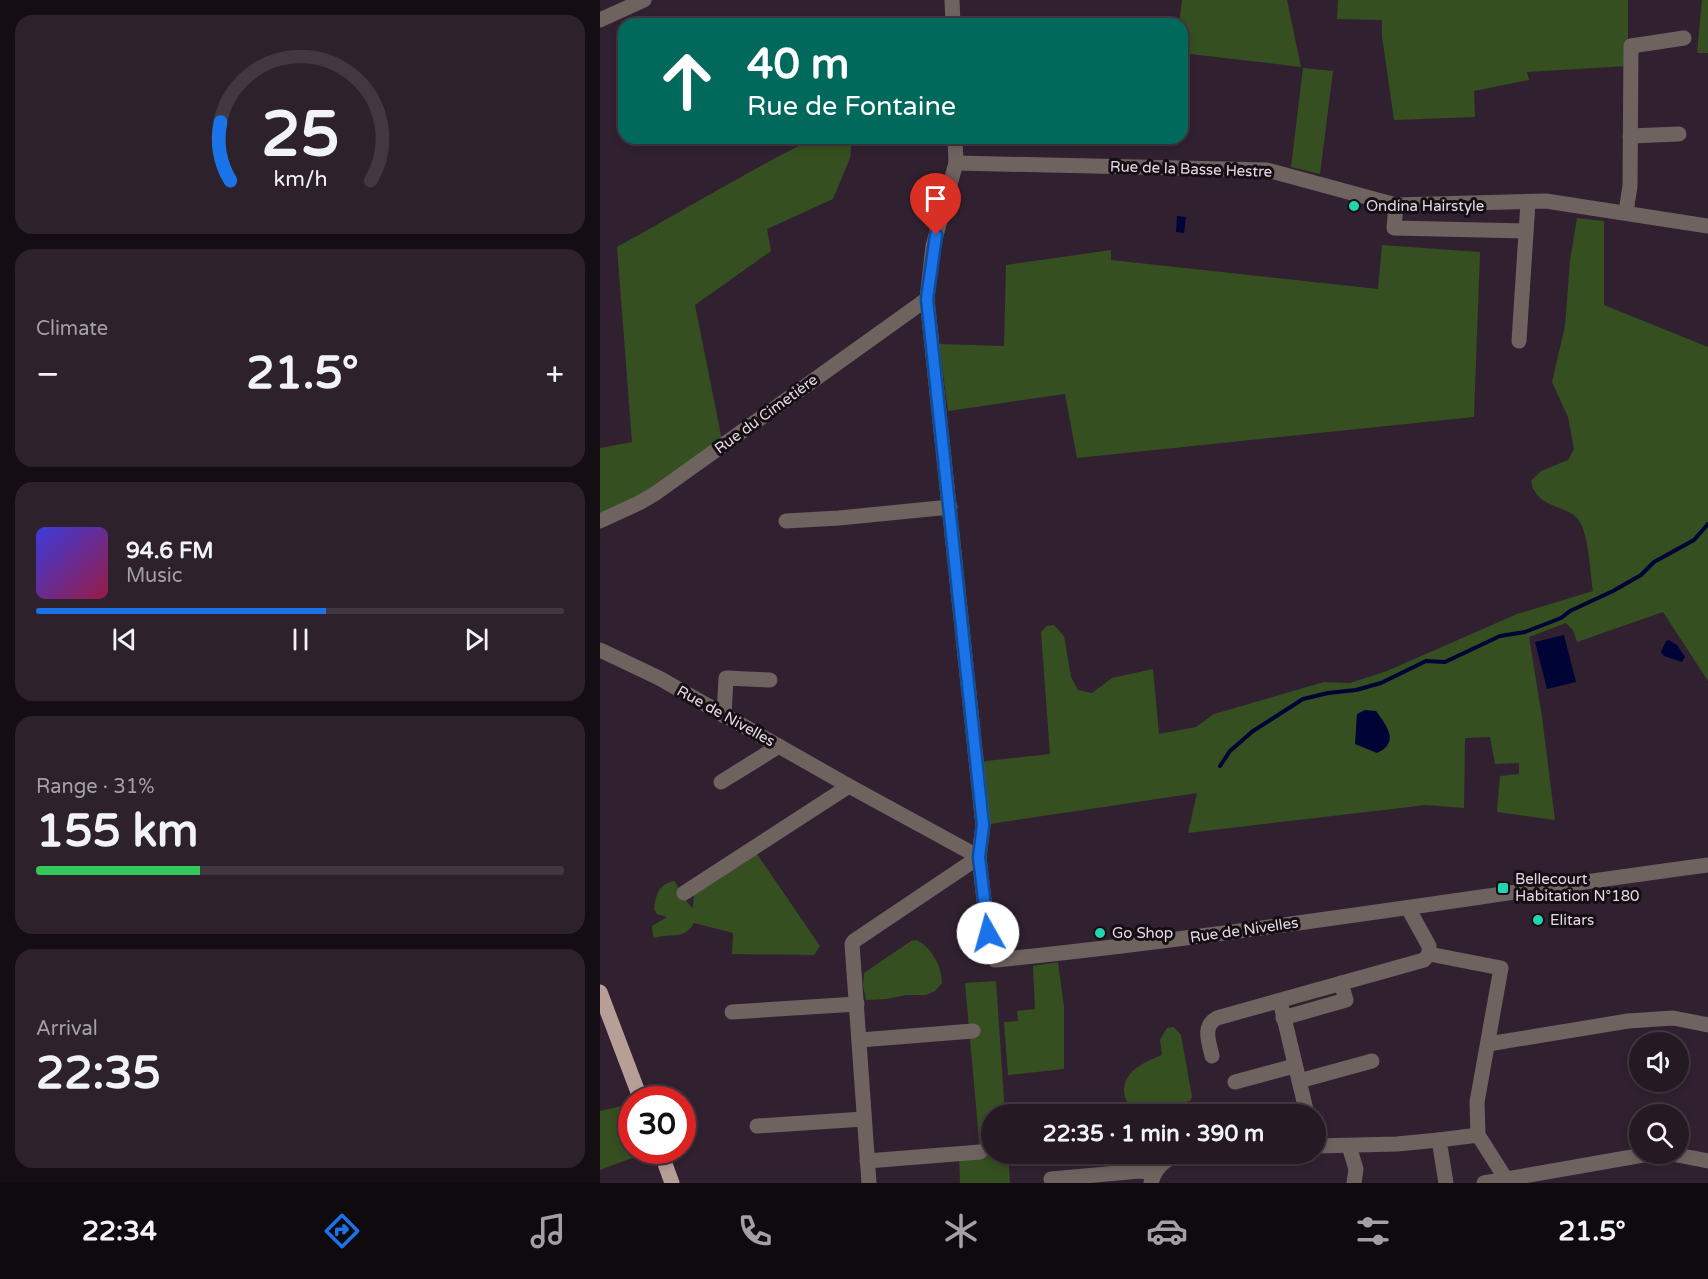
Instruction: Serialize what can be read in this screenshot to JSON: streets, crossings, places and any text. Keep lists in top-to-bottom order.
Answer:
{
  "streets": {
    "street": ["Rue de la Basse Hestre", "Rue du Cimetière", "Rue de Nivelles"]
  },
  "places": {
    "other": ["Ondina Hairstyle", "Elitars", "Go Shop"],
    "transit": ["Bellecourt Habitation N°180"]
  },
  "page": {
    "turn": ["40 m", "Rue de Fontaine"],
    "tile": [
      "Climate",
      ["Range · 31%", "155 km"],
      ["Arrival", "22:35"]
    ],
    "heat": ["−", "21.5°", "+"],
    "song": ["94.6 FM", "Music"],
    "limit": "30",
    "trip": "22:35 · 1 min · 390 m",
    "tabs": ["22:34", "21.5°"],
    "gauge": ["25", "km/h"]
  }
}
